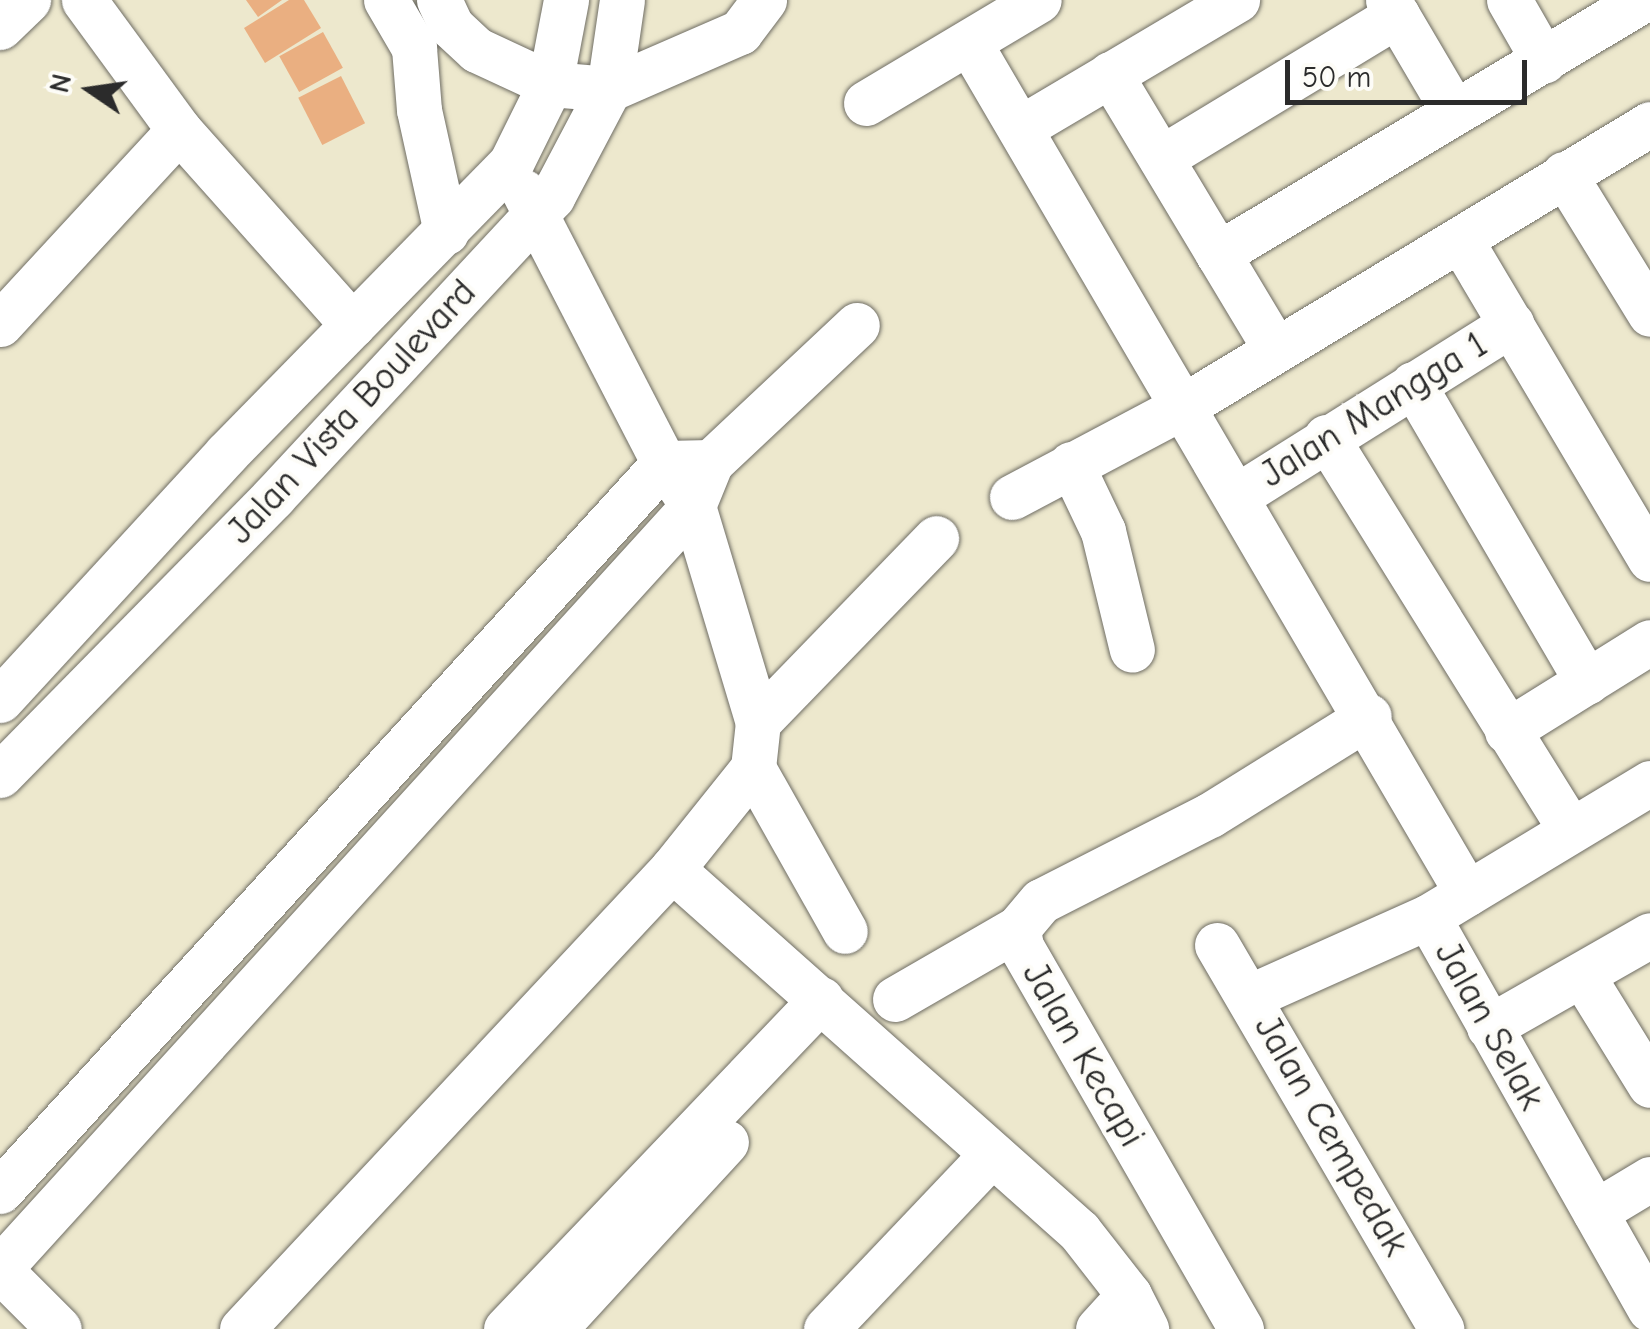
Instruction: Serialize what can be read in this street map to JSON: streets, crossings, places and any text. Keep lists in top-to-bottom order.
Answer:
{
  "streets": {
    "street": [
      "Jalan Mangga 1",
      "Jalan Vista Boulevard",
      "Jalan Selak",
      "Jalan Kecapi",
      "Jalan Cempedak"
    ]
  },
  "scale_bar": "50 m",
  "north": "left"
}
